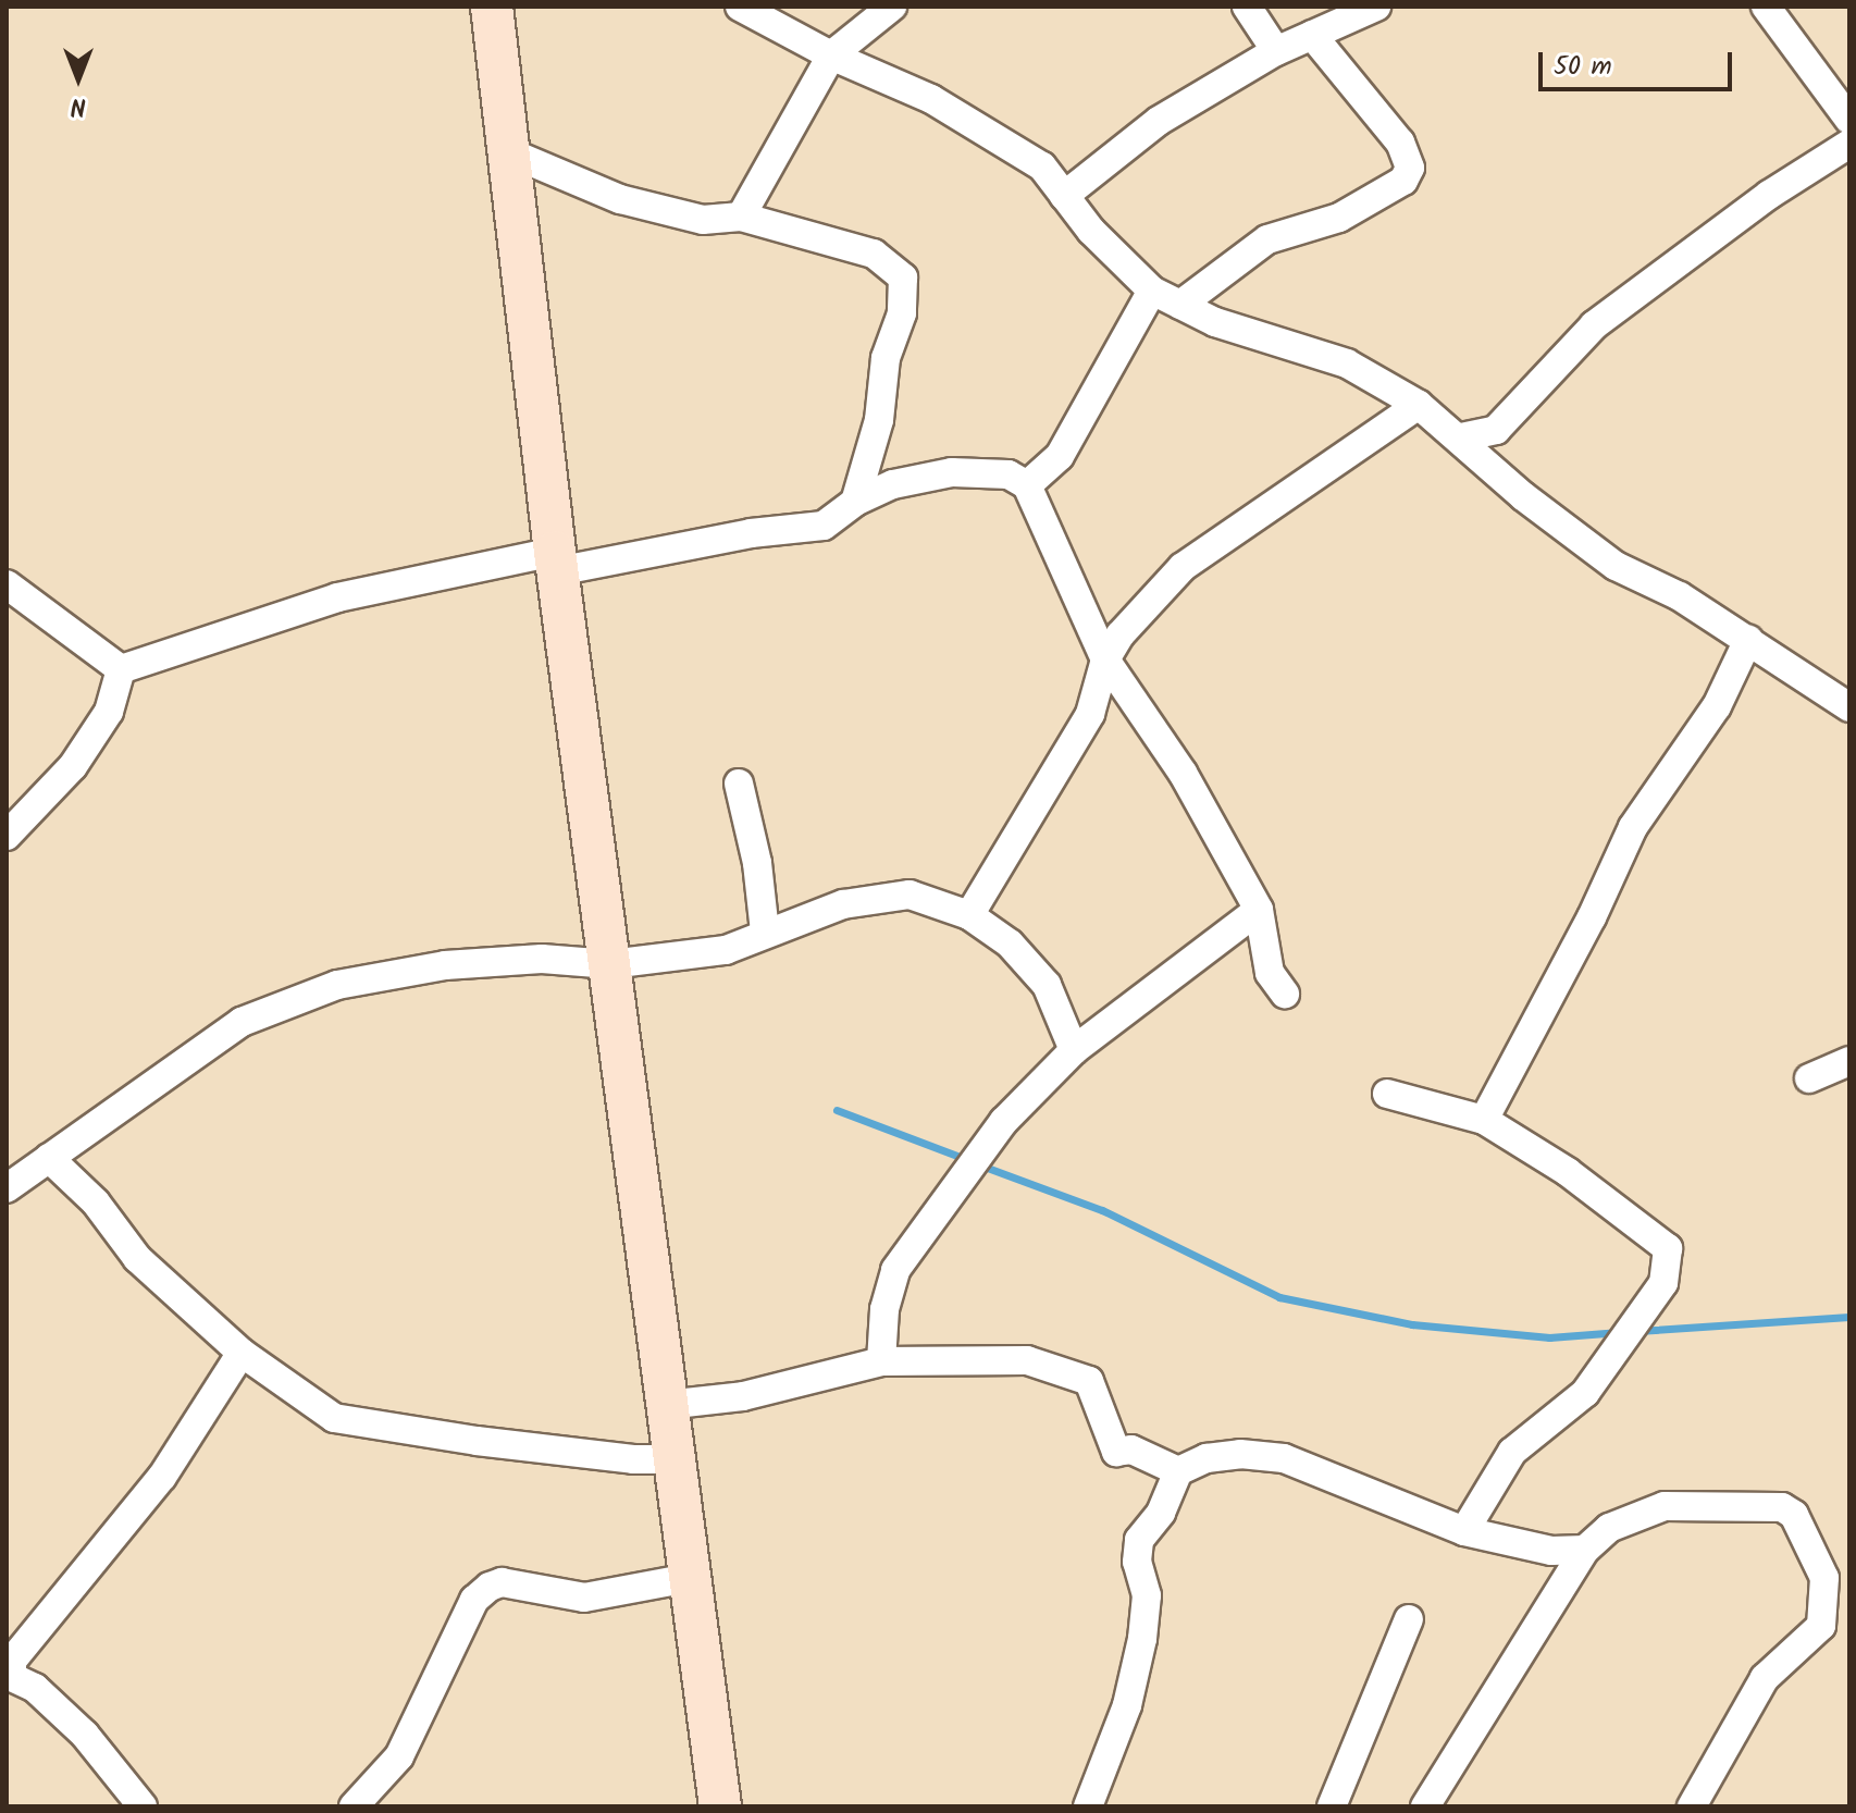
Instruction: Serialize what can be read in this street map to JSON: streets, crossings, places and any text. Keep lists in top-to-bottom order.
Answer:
{
  "scale_bar": "50 m",
  "north": "bottom"
}
